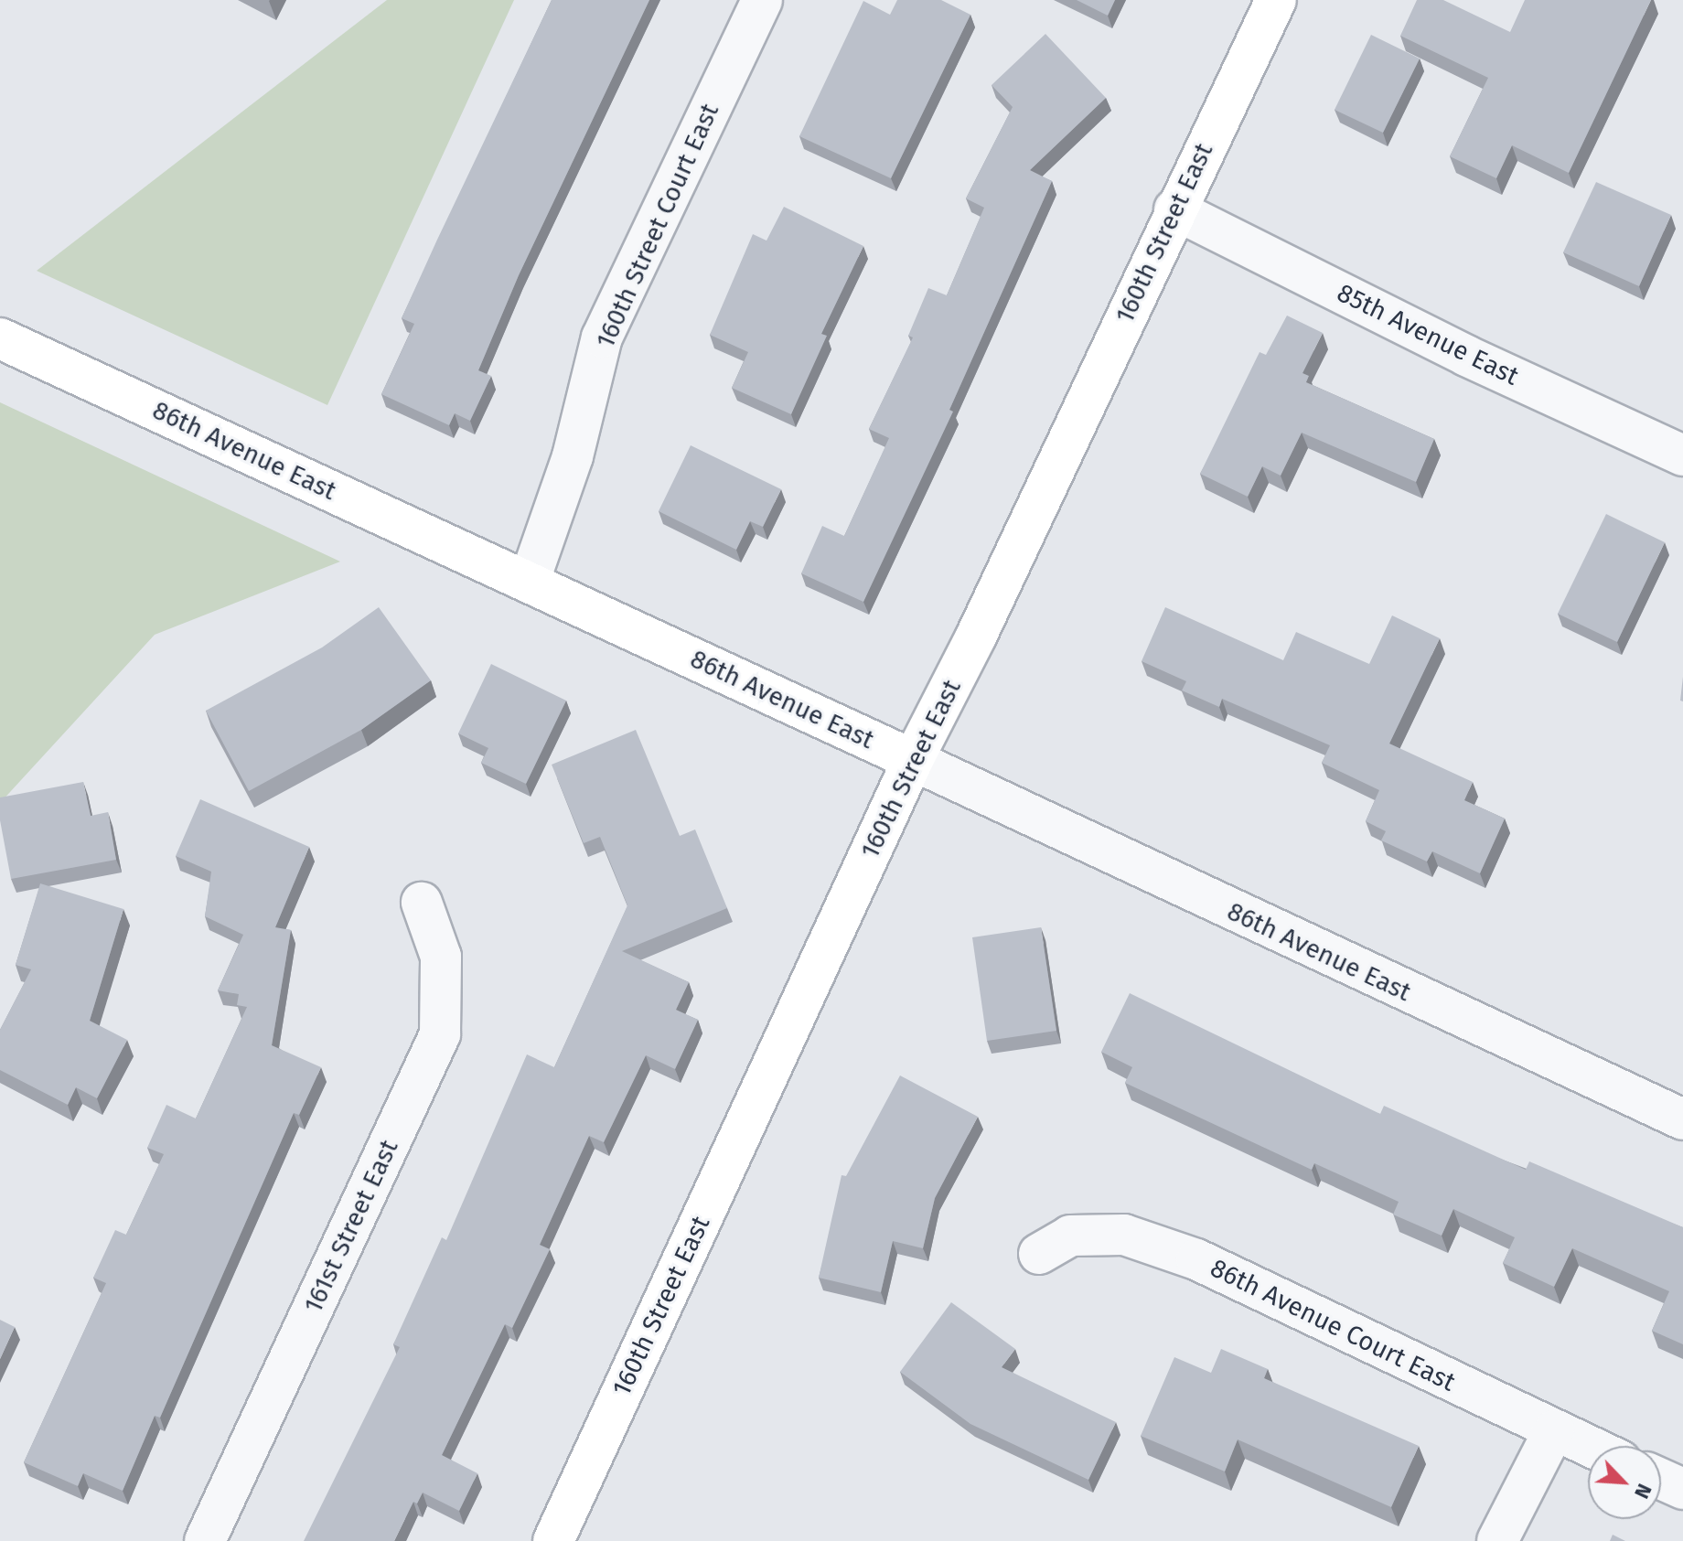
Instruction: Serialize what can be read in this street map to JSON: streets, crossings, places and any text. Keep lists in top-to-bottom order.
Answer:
{
  "streets": {
    "main road": ["160th Street East", "86th Avenue East"],
    "street": [
      "160th Street Court East",
      "85th Avenue East",
      "161st Street East",
      "86th Avenue Court East"
    ]
  },
  "crossings": [
    ["160th Street Court East", "86th Avenue East"],
    ["160th Street East", "85th Avenue East"],
    ["160th Street East", "86th Avenue East"]
  ],
  "north": "bottom right"
}
